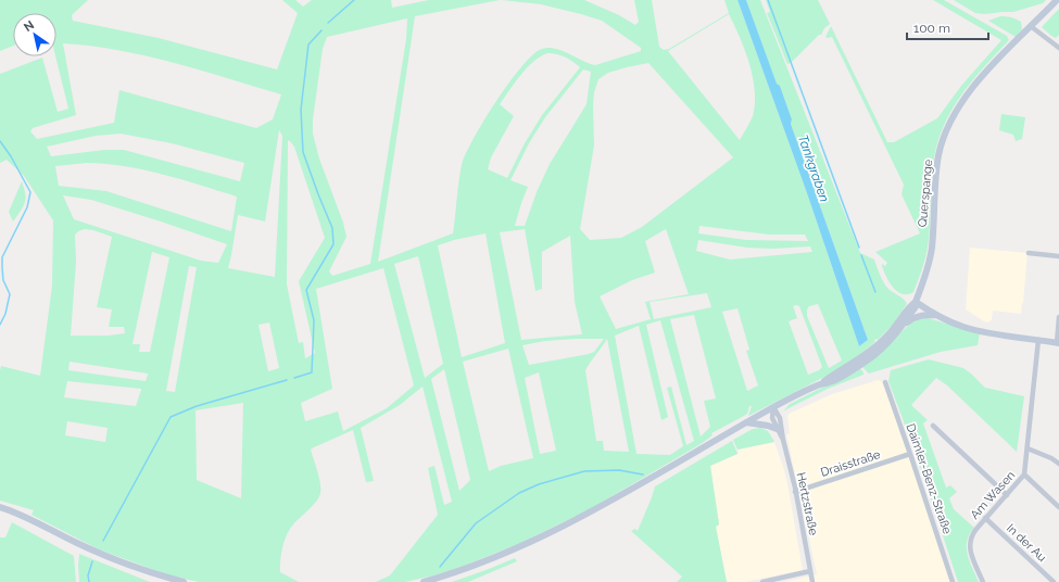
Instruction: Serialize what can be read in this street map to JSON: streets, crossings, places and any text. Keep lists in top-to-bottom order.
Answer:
{
  "streets": {
    "main road": ["Querspange"],
    "street": [
      "Draisstraße",
      "Daimler-Benz-Straße",
      "Am Wasen",
      "Hertzstraße",
      "In der Au"
    ]
  },
  "crossings": [
    ["Draisstraße", "Daimler-Benz-Straße"],
    ["Draisstraße", "Hertzstraße"],
    ["Am Wasen", "In der Au"]
  ],
  "water": ["Tankgraben"],
  "scale_bar": "100 m",
  "north": "top left"
}
